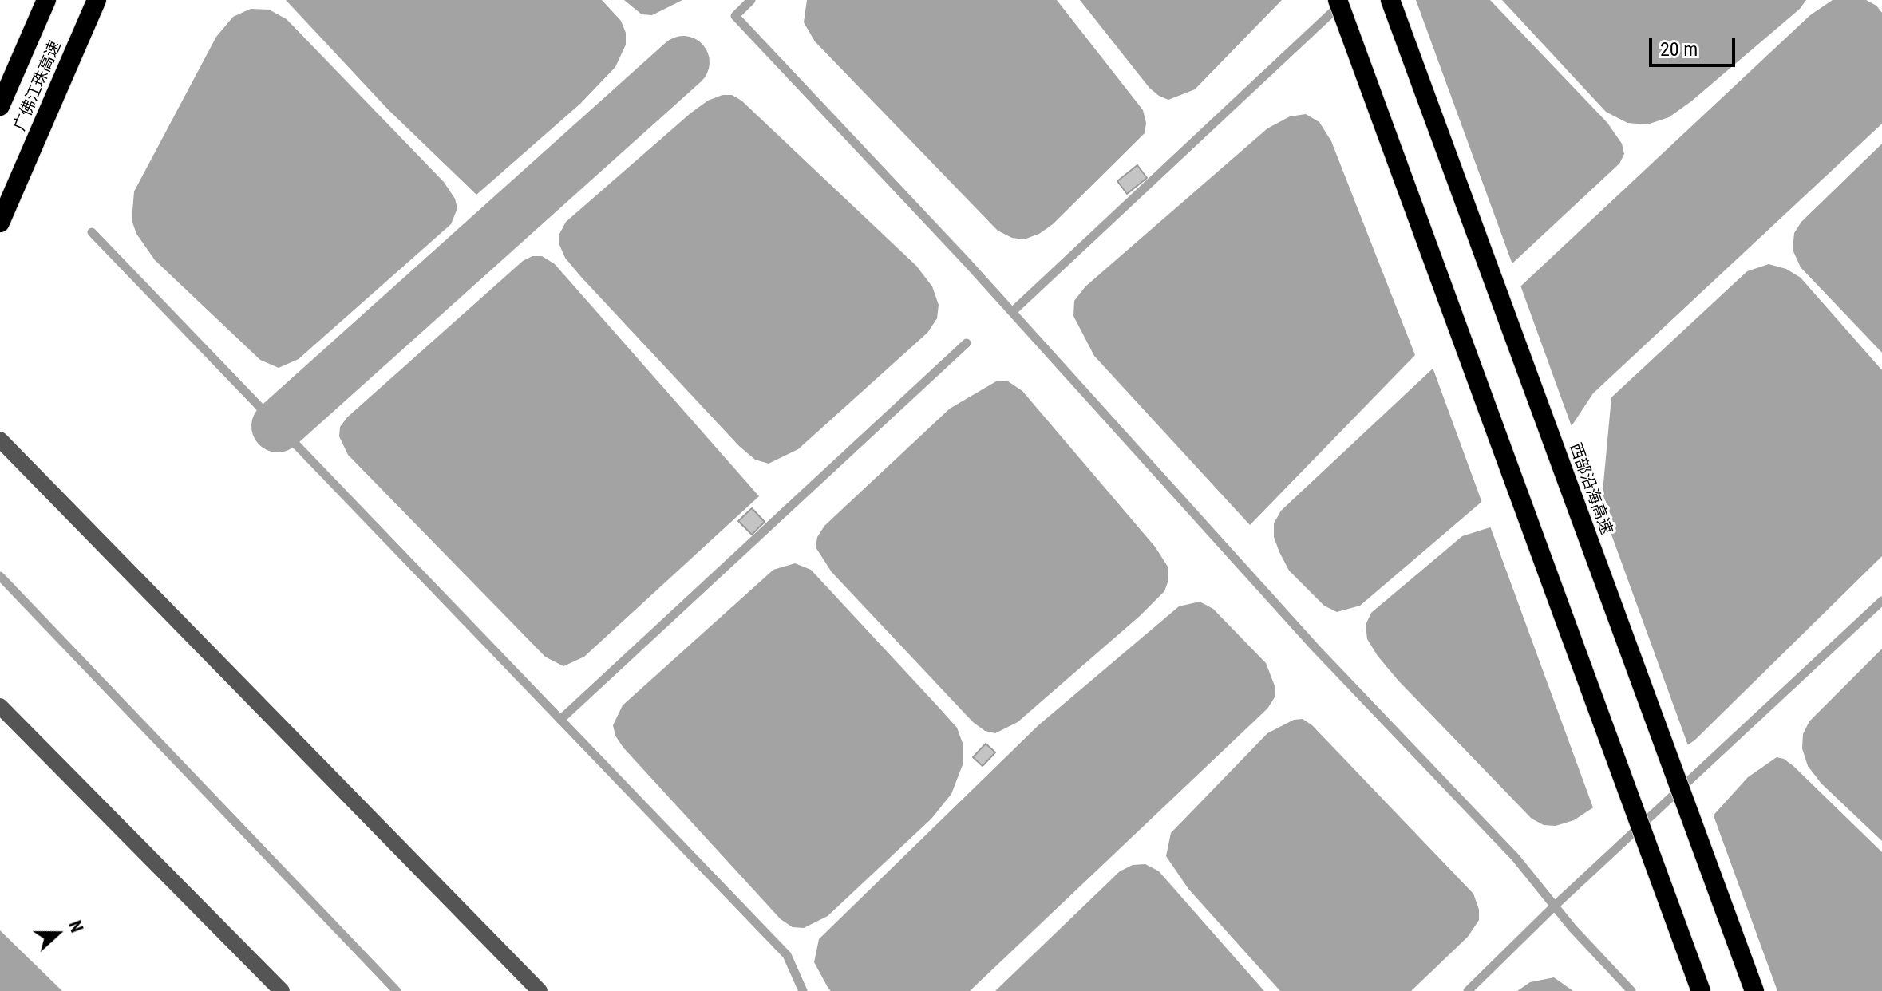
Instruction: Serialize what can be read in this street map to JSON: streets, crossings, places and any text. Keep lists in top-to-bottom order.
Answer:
{
  "streets": {
    "highway": ["广佛江珠高速", "西部沿海高速"]
  },
  "scale_bar": "20 m",
  "north": "right"
}
